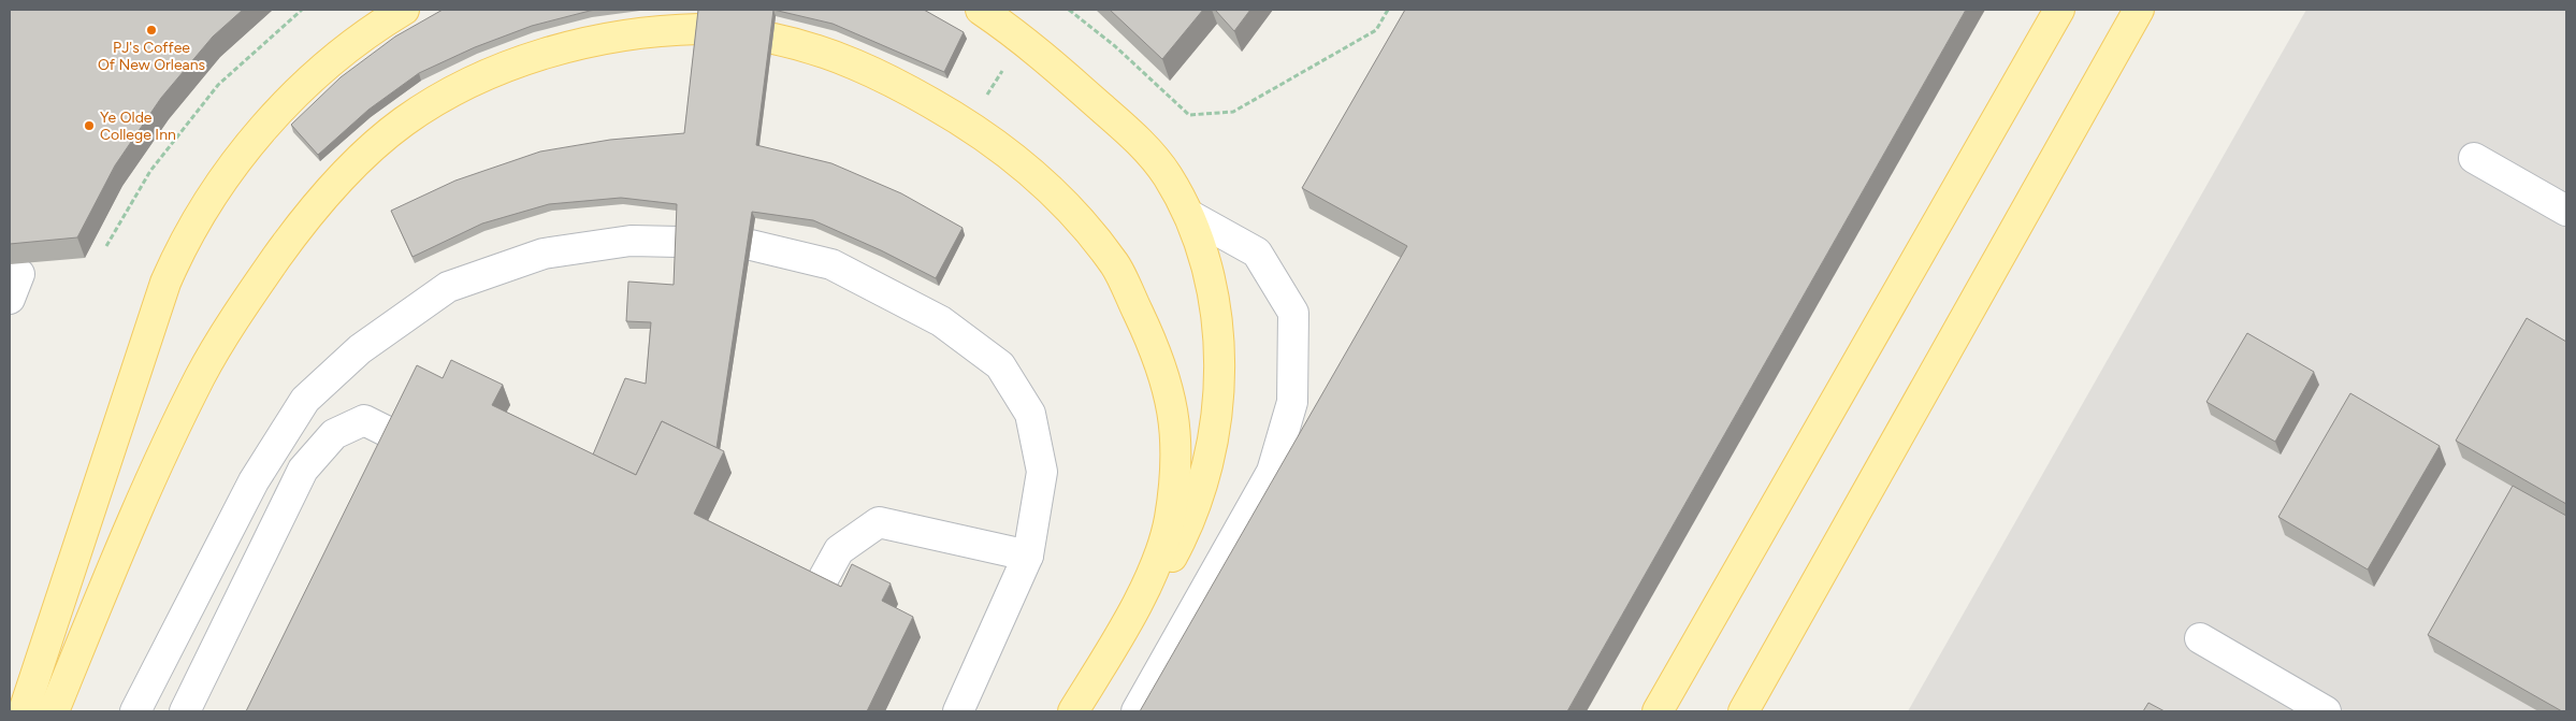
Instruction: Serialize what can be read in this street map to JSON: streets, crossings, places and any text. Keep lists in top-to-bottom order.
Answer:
{
  "places": ["PJ's Coffee Of New Orleans", "Ye Olde College Inn"]
}
